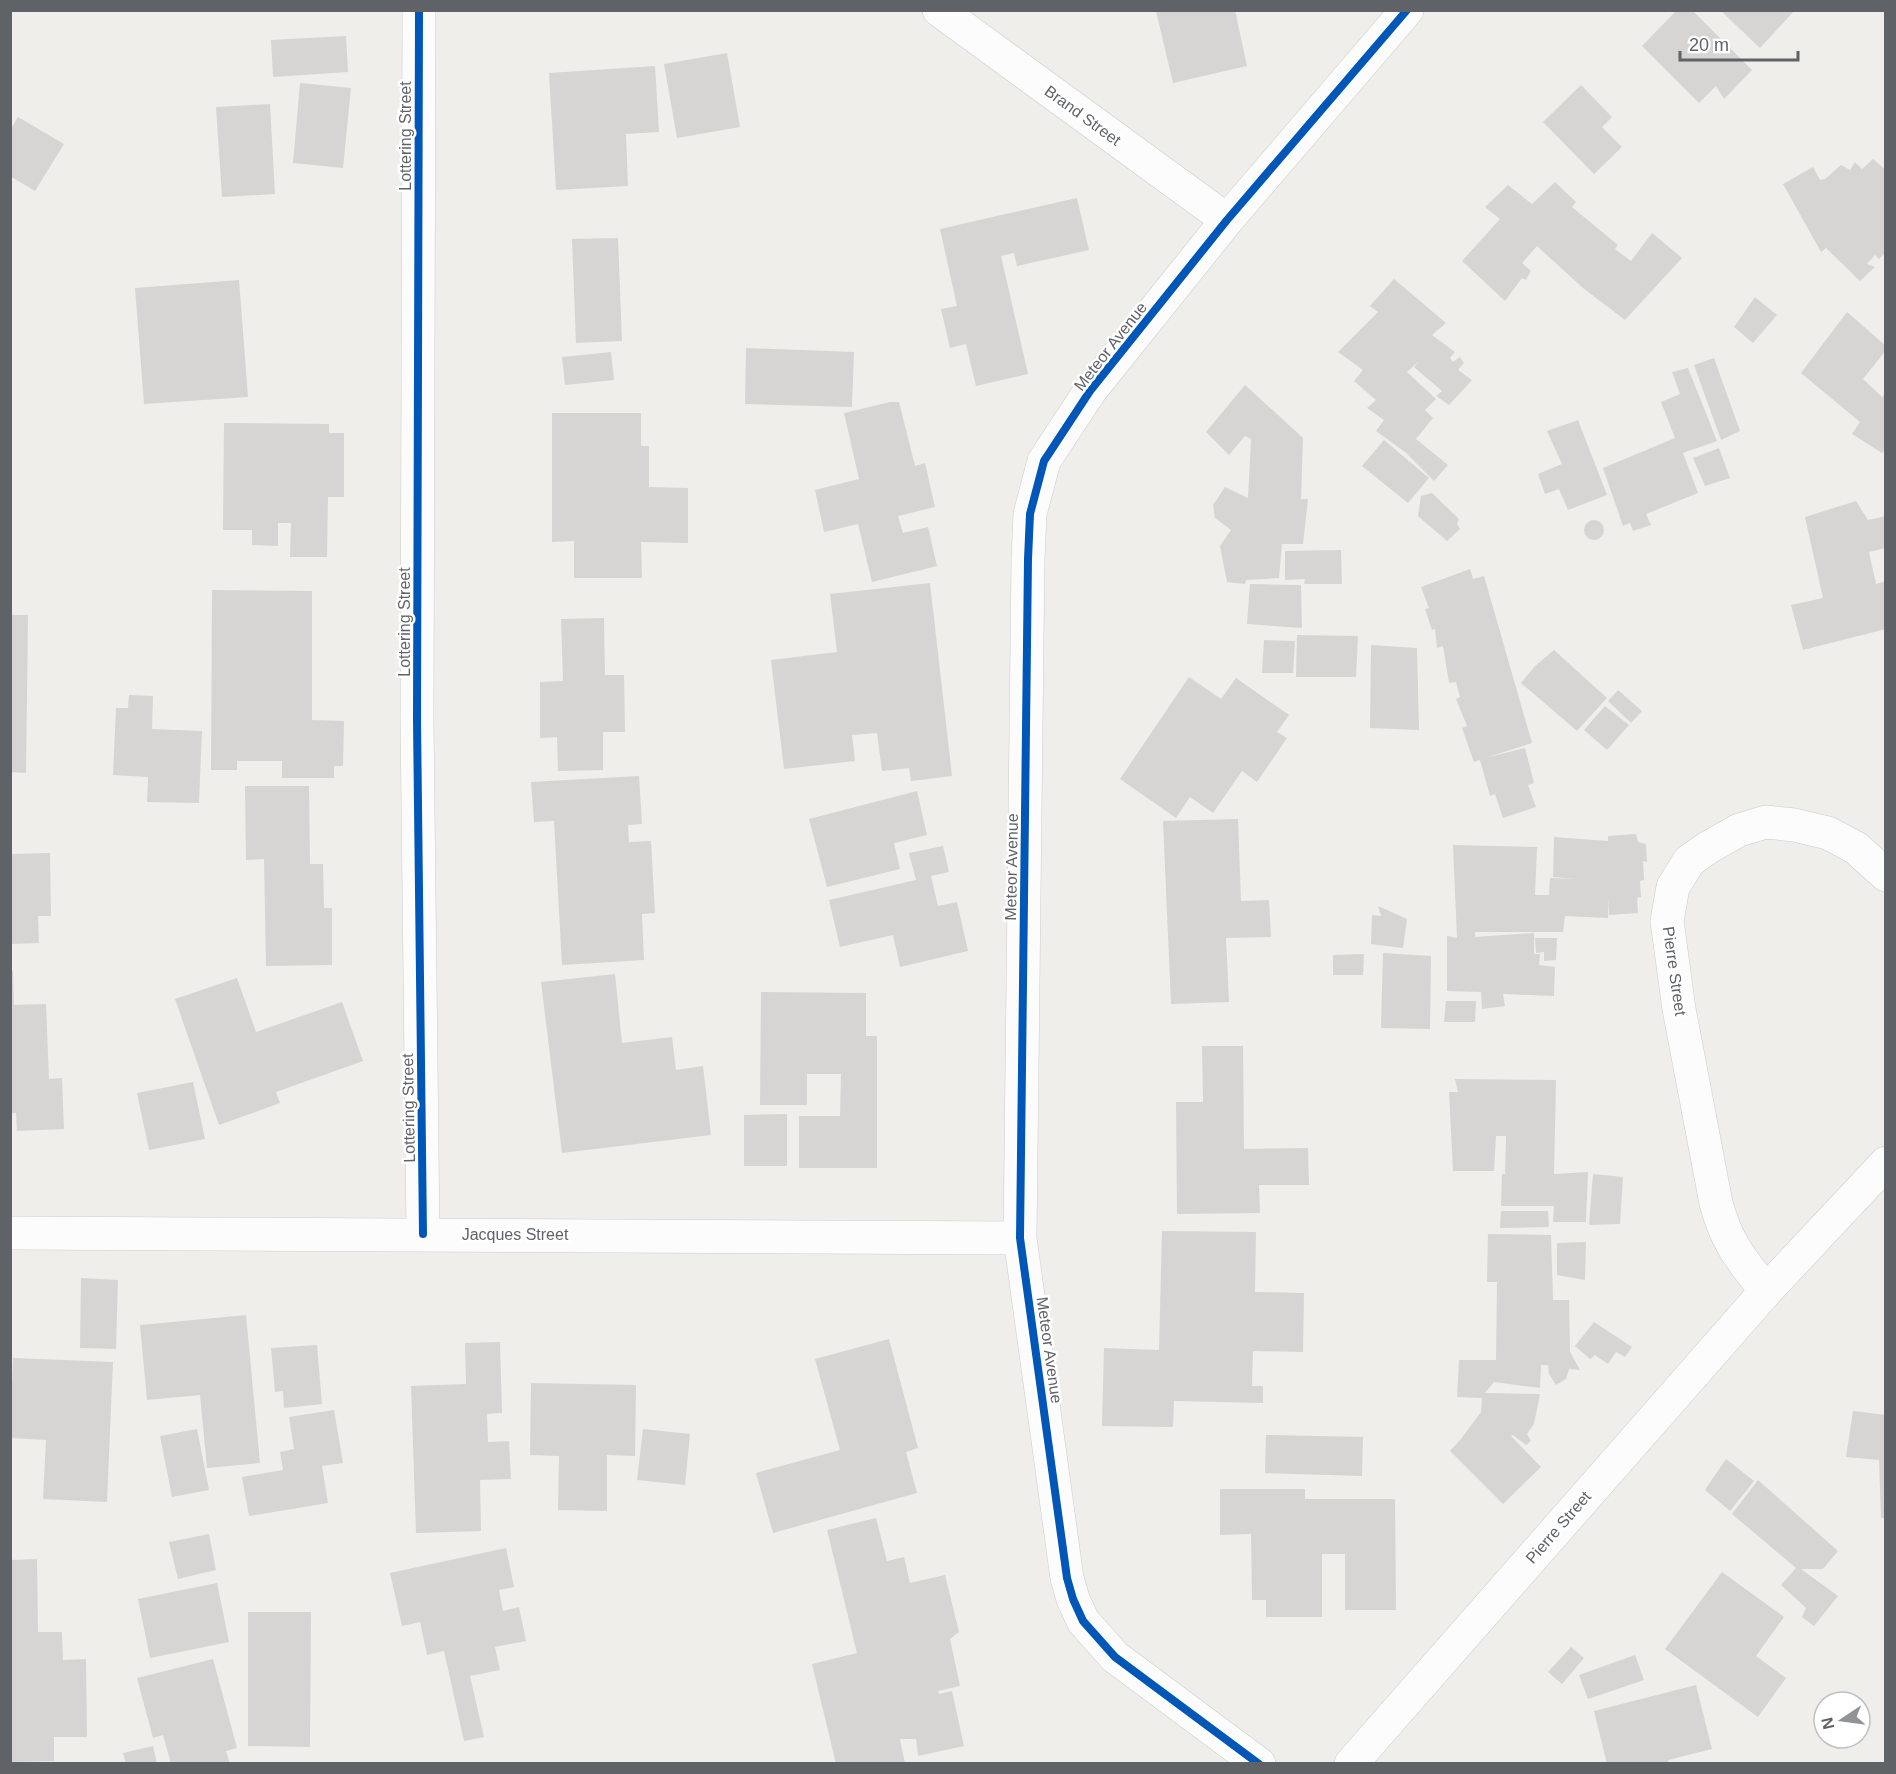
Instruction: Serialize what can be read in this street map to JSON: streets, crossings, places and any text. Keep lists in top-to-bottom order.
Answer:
{
  "streets": {
    "street": [
      "Brand Street",
      "Lottering Street",
      "Meteor Avenue",
      "Pierre Street",
      "Jacques Street"
    ]
  },
  "crossings": [
    ["Brand Street", "Meteor Avenue"],
    ["Lottering Street", "Jacques Street"],
    ["Meteor Avenue", "Jacques Street"]
  ],
  "scale_bar": "20 m",
  "north": "left"
}
